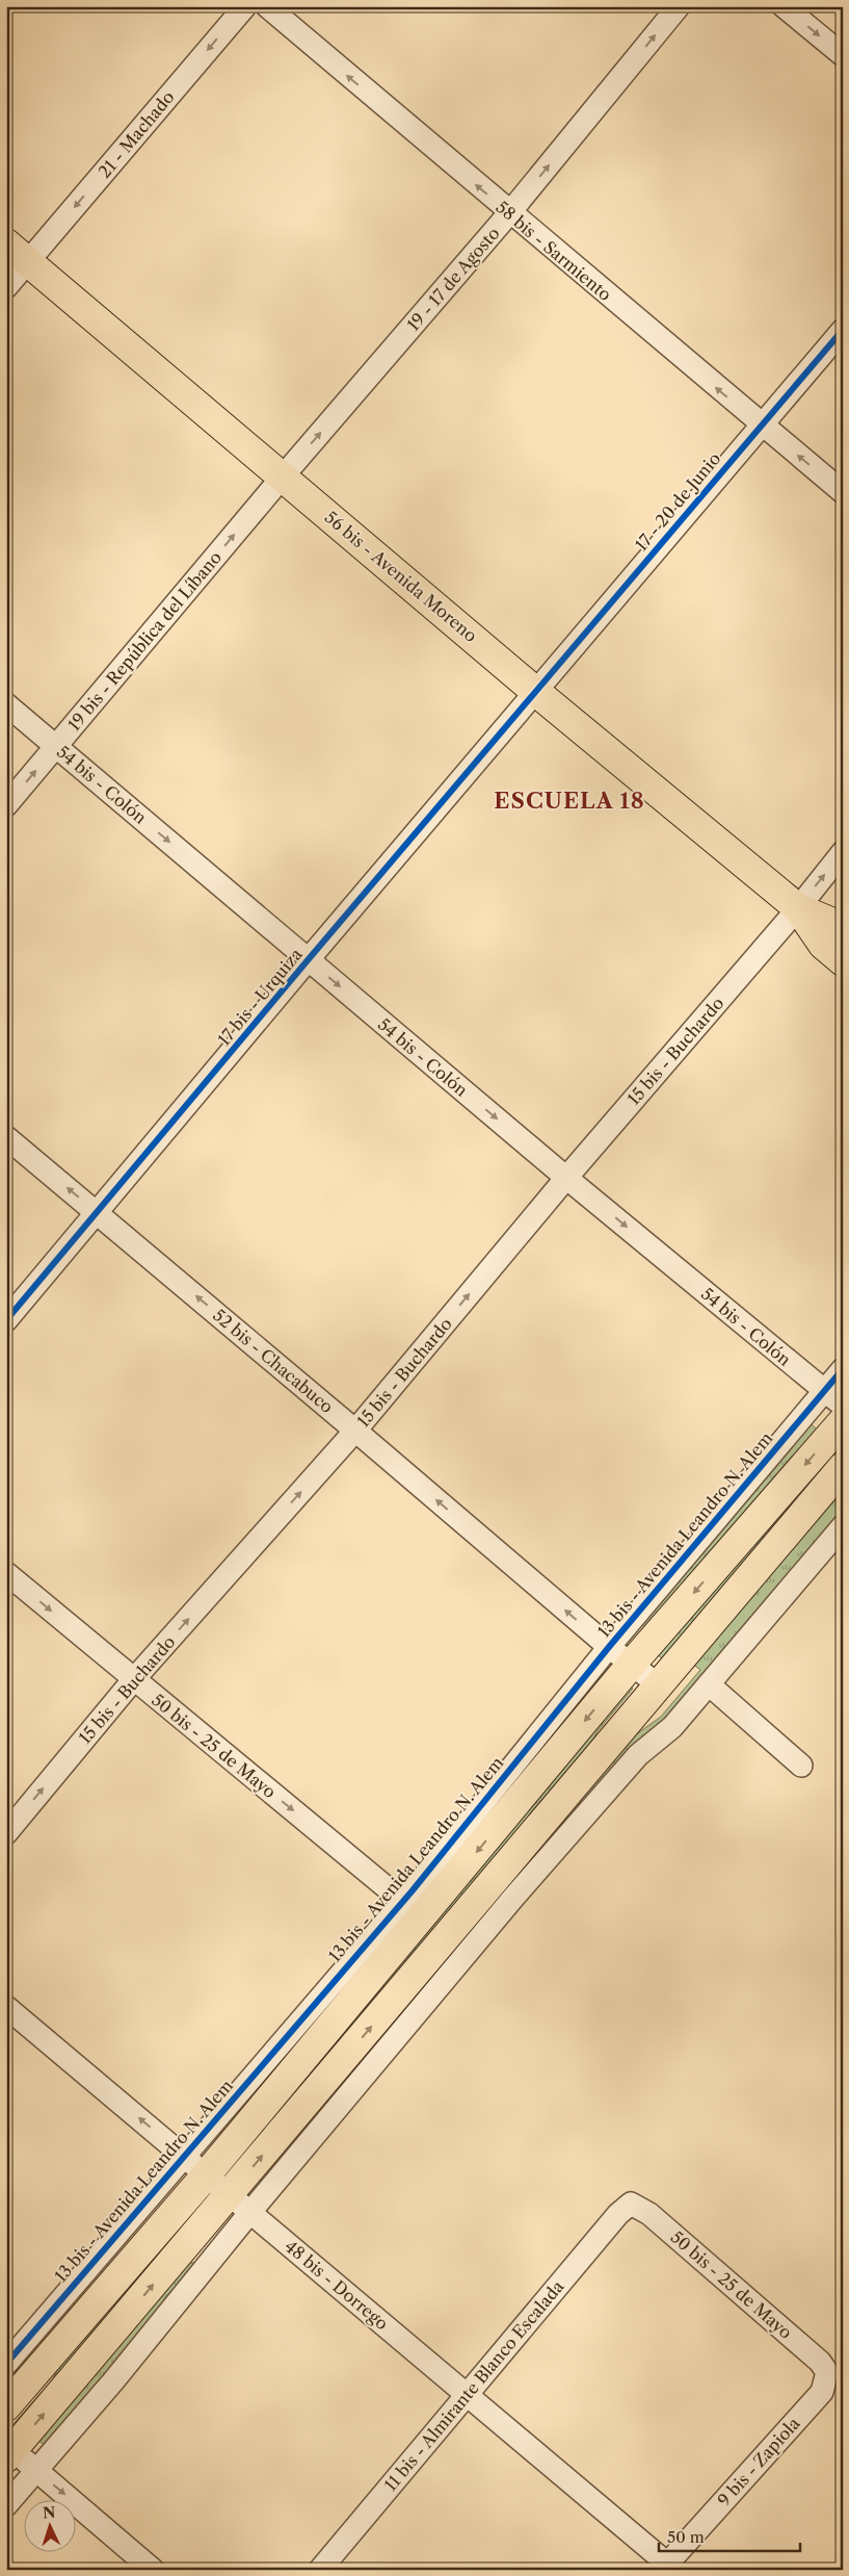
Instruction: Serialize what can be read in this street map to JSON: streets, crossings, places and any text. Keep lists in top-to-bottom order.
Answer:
{
  "streets": {
    "main road": ["56 bis - Avenida Moreno", "13 bis - Avenida Leandro N. Alem"],
    "street": [
      "21 - Machado",
      "58 bis - Sarmiento",
      "19 - 17 de Agosto",
      "17 - 20 de Junio",
      "19 bis - República del Líbano",
      "54 bis - Colón",
      "17 bis - Urquiza",
      "15 bis - Buchardo",
      "52 bis - Chacabuco",
      "50 bis - 25 de Mayo",
      "48 bis - Dorrego",
      "11 bis - Almirante Blanco Escalada",
      "9 bis - Zapiola"
    ]
  },
  "crossings": [
    ["21 - Machado", "56 bis - Avenida Moreno"],
    ["58 bis - Sarmiento", "19 - 17 de Agosto"],
    ["58 bis - Sarmiento", "17 - 20 de Junio"],
    ["19 - 17 de Agosto", "56 bis - Avenida Moreno"],
    ["19 - 17 de Agosto", "19 bis - República del Líbano"],
    ["17 - 20 de Junio", "56 bis - Avenida Moreno"],
    ["17 - 20 de Junio", "17 bis - Urquiza"],
    ["56 bis - Avenida Moreno", "19 bis - República del Líbano"],
    ["56 bis - Avenida Moreno", "17 bis - Urquiza"],
    ["56 bis - Avenida Moreno", "15 bis - Buchardo"],
    ["19 bis - República del Líbano", "54 bis - Colón"],
    ["54 bis - Colón", "17 bis - Urquiza"],
    ["54 bis - Colón", "15 bis - Buchardo"],
    ["54 bis - Colón", "13 bis - Avenida Leandro N. Alem"],
    ["17 bis - Urquiza", "52 bis - Chacabuco"],
    ["15 bis - Buchardo", "52 bis - Chacabuco"],
    ["15 bis - Buchardo", "50 bis - 25 de Mayo"],
    ["52 bis - Chacabuco", "13 bis - Avenida Leandro N. Alem"],
    ["13 bis - Avenida Leandro N. Alem", "50 bis - 25 de Mayo"],
    ["13 bis - Avenida Leandro N. Alem", "48 bis - Dorrego"],
    ["50 bis - 25 de Mayo", "11 bis - Almirante Blanco Escalada"],
    ["50 bis - 25 de Mayo", "9 bis - Zapiola"],
    ["48 bis - Dorrego", "11 bis - Almirante Blanco Escalada"],
    ["48 bis - Dorrego", "9 bis - Zapiola"]
  ],
  "one_way": [
    "21 - Machado",
    "58 bis - Sarmiento",
    "19 - 17 de Agosto",
    "19 bis - República del Líbano",
    "54 bis - Colón",
    "15 bis - Buchardo",
    "52 bis - Chacabuco",
    "50 bis - 25 de Mayo"
  ],
  "districts": ["ESCUELA 18"],
  "scale_bar": "50 m",
  "north": "top"
}
